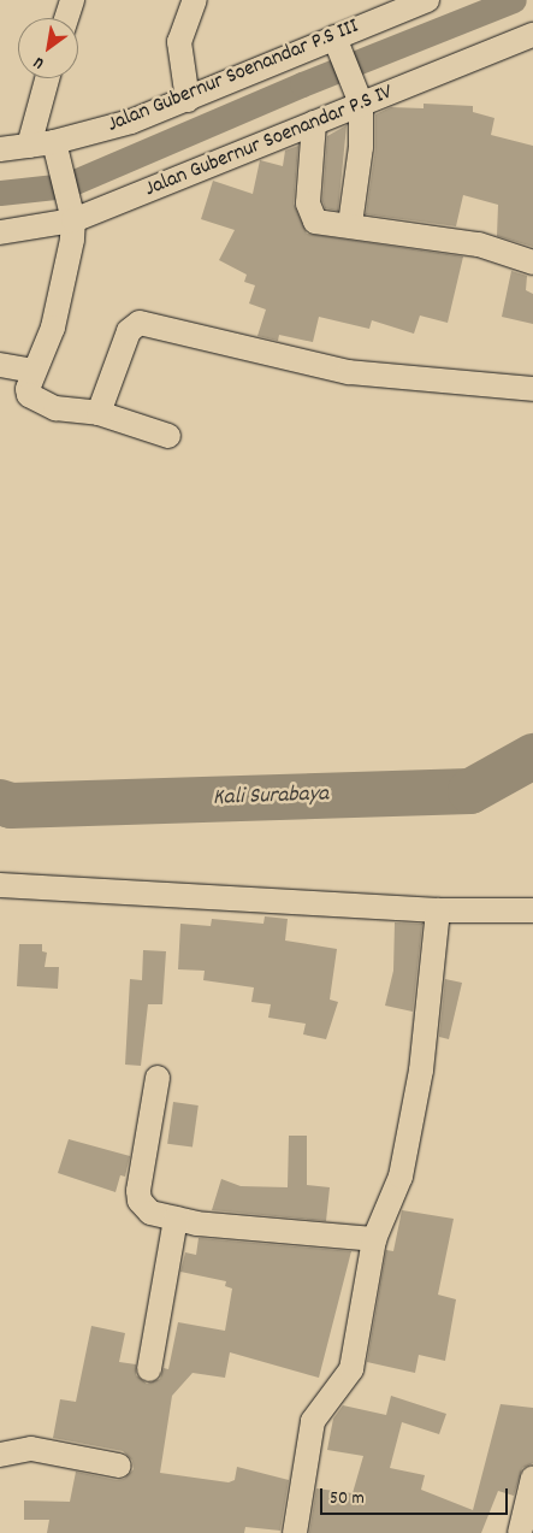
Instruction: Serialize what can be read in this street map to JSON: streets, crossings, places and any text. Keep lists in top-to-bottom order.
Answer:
{
  "streets": {
    "street": ["Jalan Gubernur Soenandar P.S III", "Jalan Gubernur Soenandar P.S IV"]
  },
  "water": ["Kali Surabaya"],
  "scale_bar": "50 m",
  "north": "bottom left"
}
